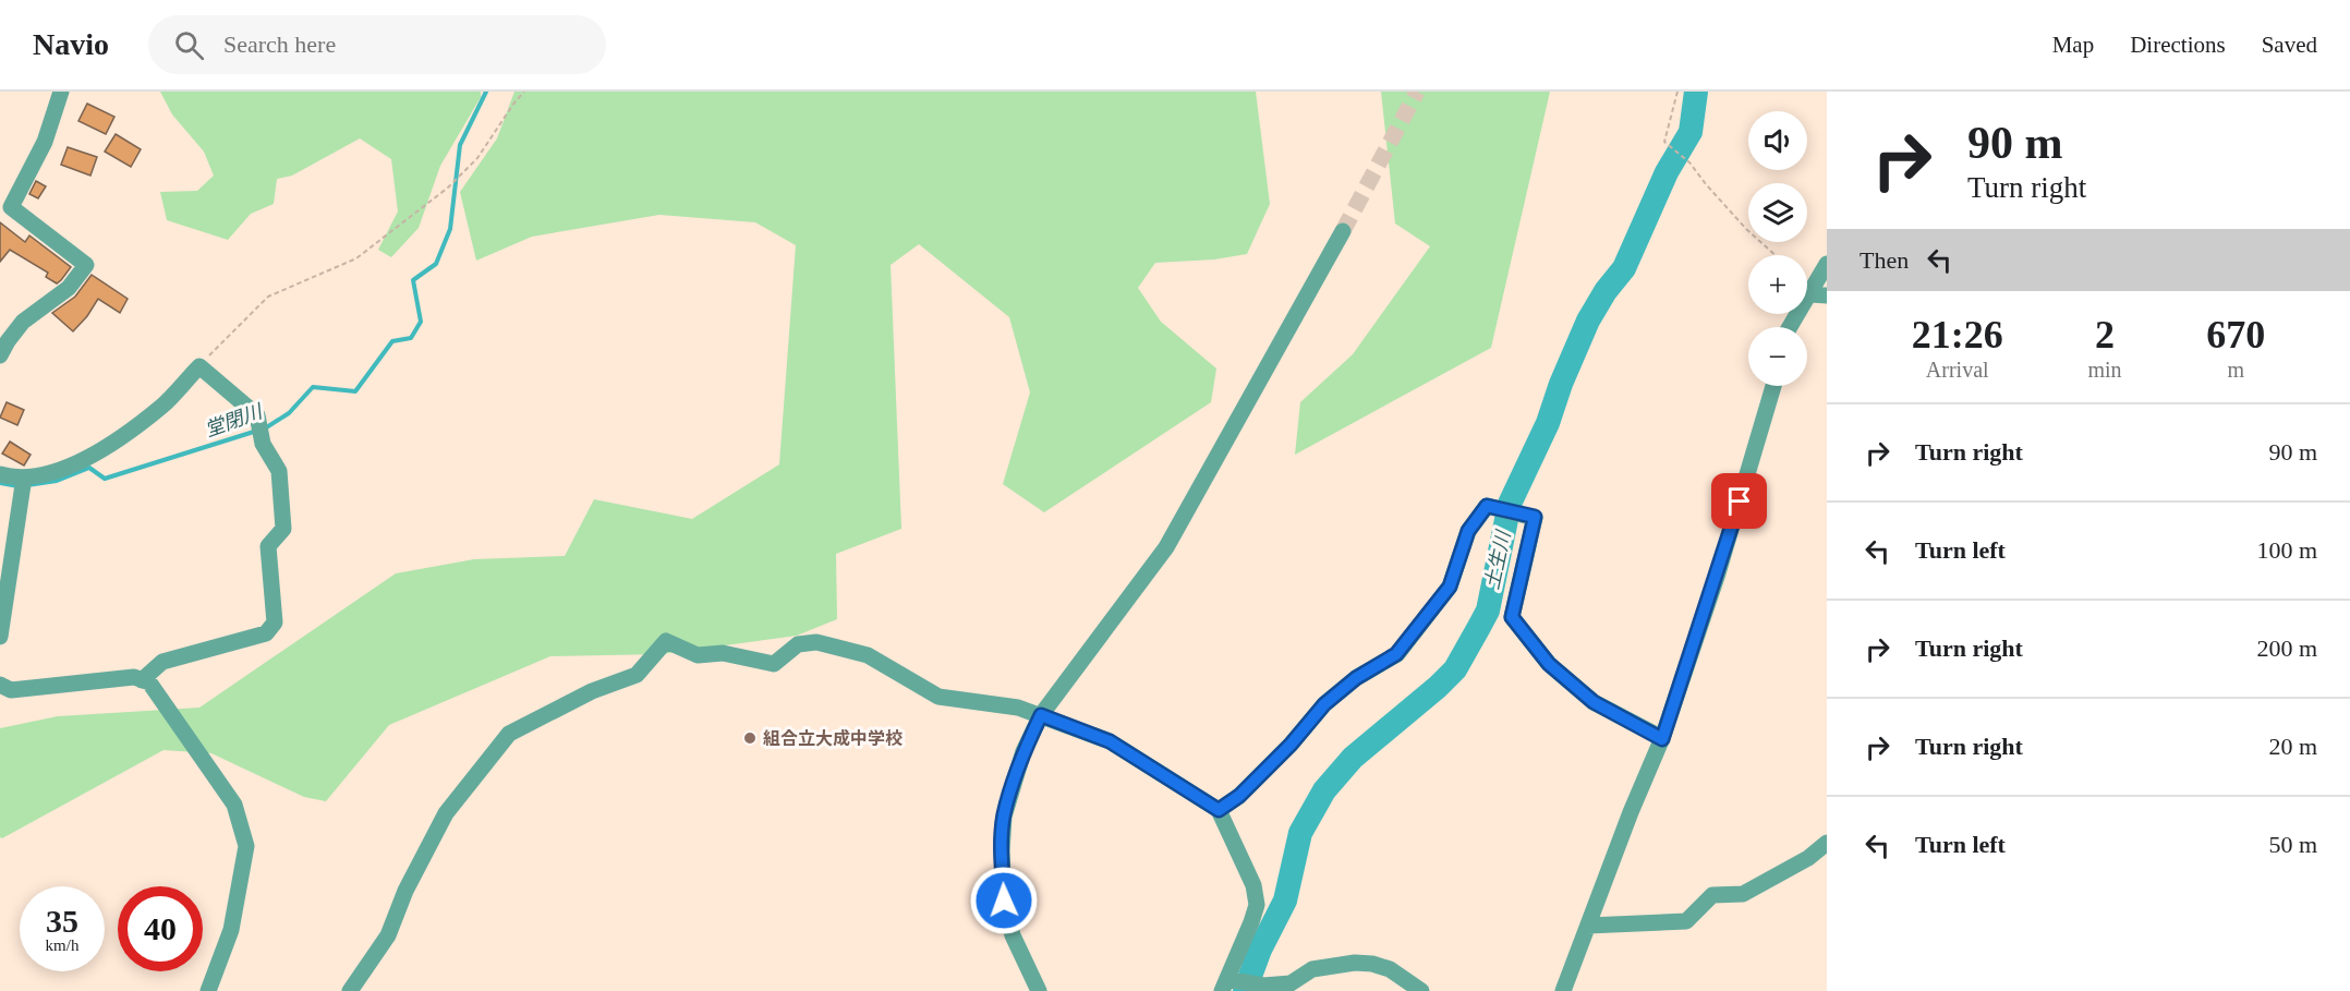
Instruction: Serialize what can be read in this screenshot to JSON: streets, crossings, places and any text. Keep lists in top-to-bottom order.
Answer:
{
  "water": ["堂閉川", "土生川"],
  "places": ["組合立大成中学校"],
  "page": {
    "header": "Navio",
    "search": "Search here",
    "nav": ["Map", "Directions", "Saved"],
    "turn": ["90 m", "Turn right"],
    "map_buttons": ["+", "−"],
    "then": "Then",
    "eta": [
      "21:26",
      "Arrival",
      "2",
      "min",
      "670",
      "m"
    ],
    "list": [
      {
        "name": "Turn right",
        "value": "90 m"
      },
      {
        "name": "Turn left",
        "value": "100 m"
      },
      {
        "name": "Turn right",
        "value": "200 m"
      },
      {
        "name": "Turn right",
        "value": "20 m"
      },
      {
        "name": "Turn left",
        "value": "50 m"
      }
    ],
    "speed": "35 km/h",
    "limit": "40"
  }
}
